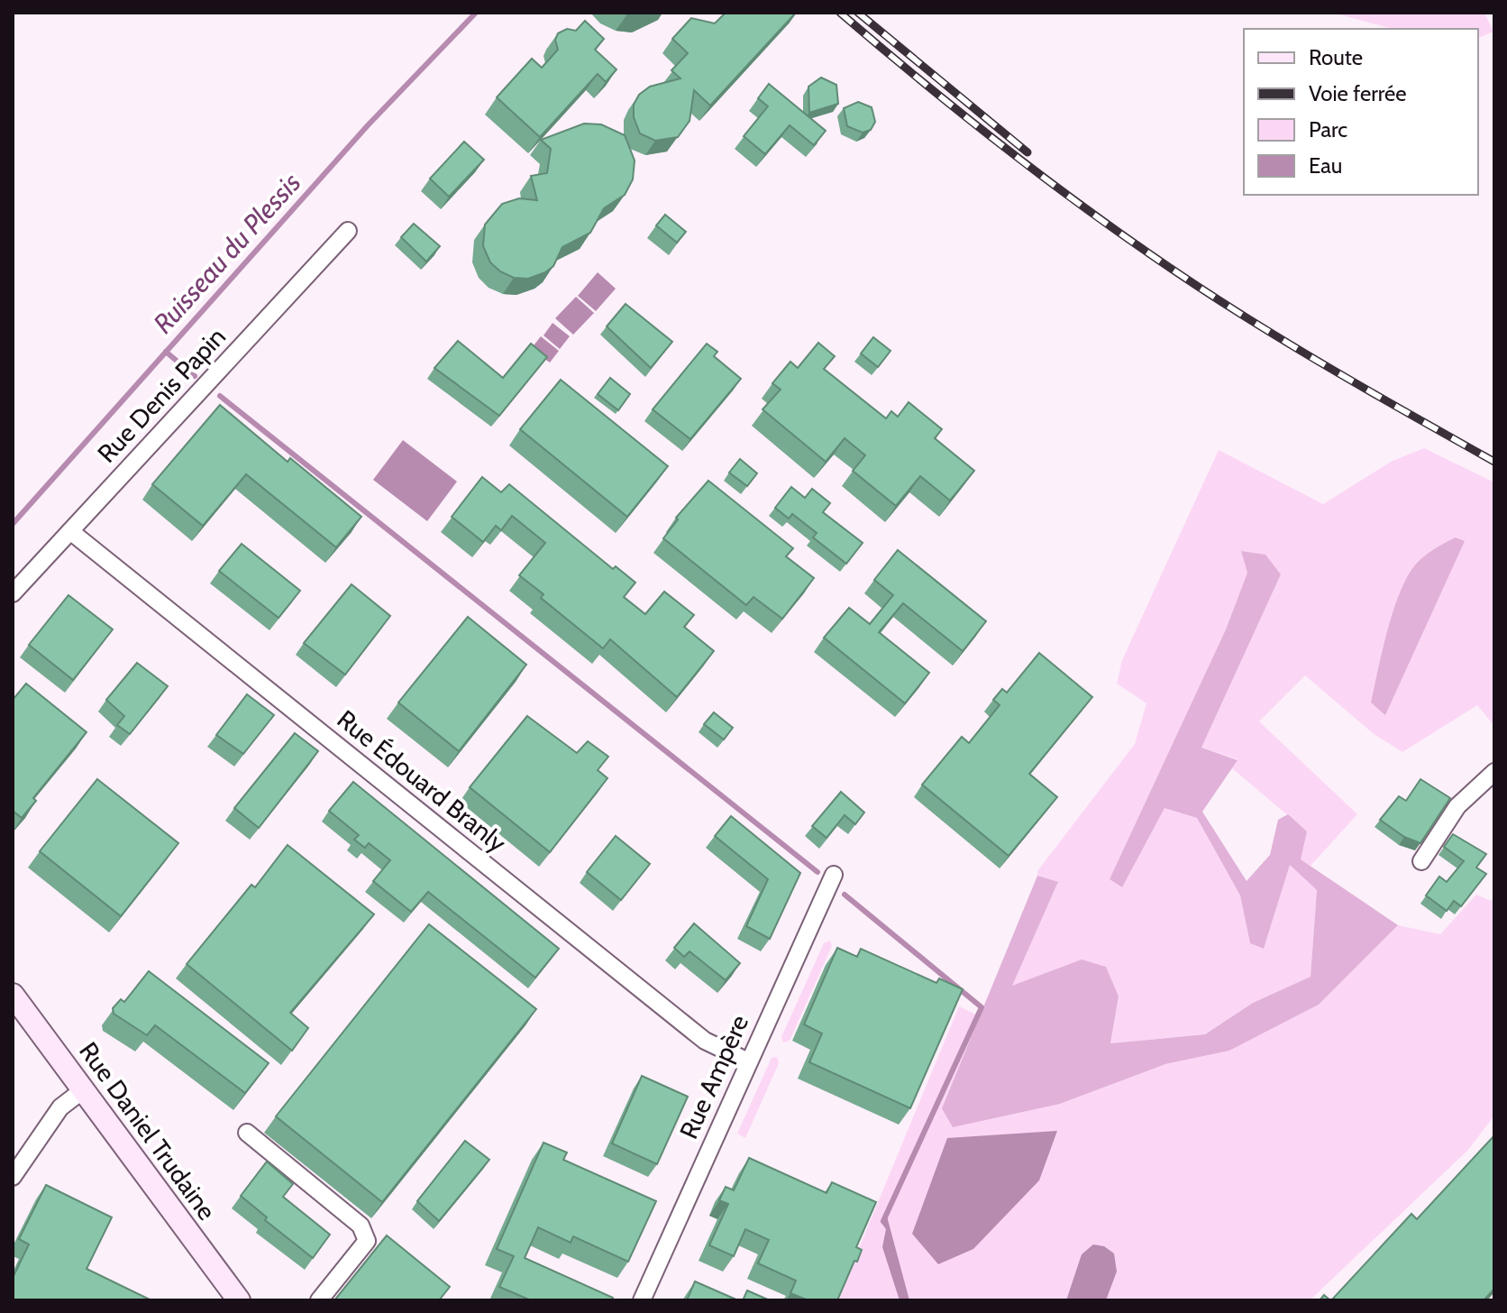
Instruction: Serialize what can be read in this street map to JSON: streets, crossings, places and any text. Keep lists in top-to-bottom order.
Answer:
{
  "streets": {
    "main road": ["Rue Daniel Trudaine"],
    "street": ["Rue Denis Papin", "Rue Édouard Branly", "Rue Ampère"]
  },
  "crossings": [
    ["Rue Denis Papin", "Rue Édouard Branly"],
    ["Rue Édouard Branly", "Rue Ampère"]
  ],
  "water": ["Ruisseau du Plessis"],
  "legend": [
    "Route",
    "Voie ferrée",
    "Parc",
    "Eau"
  ]
}
